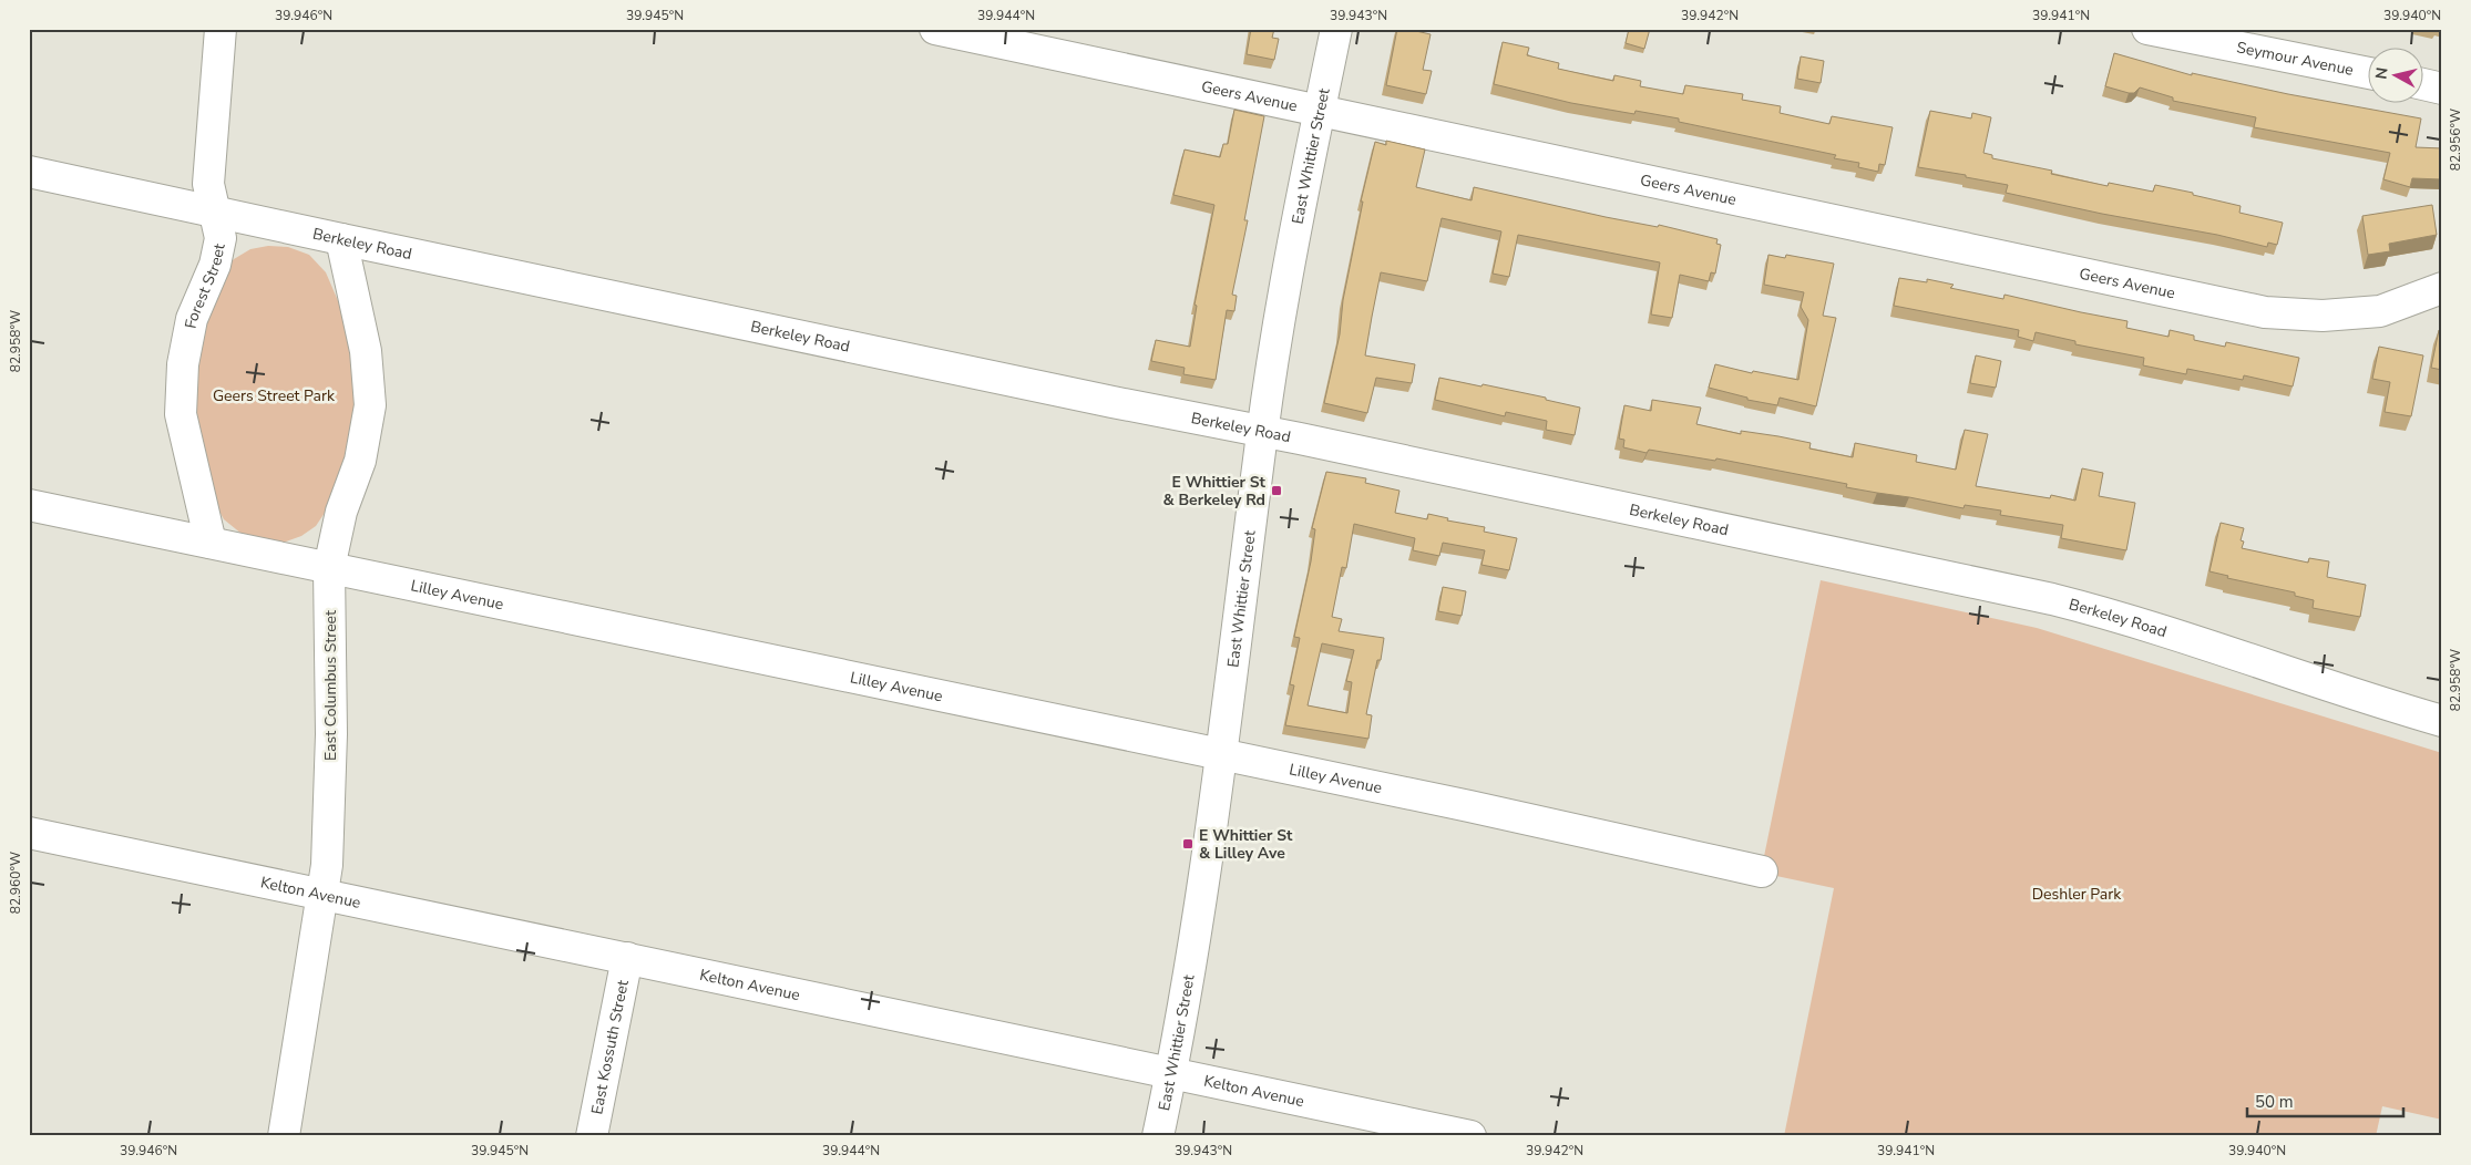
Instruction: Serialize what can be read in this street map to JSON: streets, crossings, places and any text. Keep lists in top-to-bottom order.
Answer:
{
  "streets": {
    "street": [
      "Seymour Avenue",
      "Geers Avenue",
      "East Whittier Street",
      "Berkeley Road",
      "Forest Street",
      "Lilley Avenue",
      "East Columbus Street",
      "Kelton Avenue",
      "East Kossuth Street"
    ]
  },
  "crossings": [
    ["Geers Avenue", "East Whittier Street"],
    ["East Whittier Street", "Berkeley Road"],
    ["East Whittier Street", "Lilley Avenue"],
    ["East Whittier Street", "Kelton Avenue"],
    ["Berkeley Road", "Forest Street"],
    ["Berkeley Road", "East Columbus Street"],
    ["Forest Street", "Lilley Avenue"],
    ["Lilley Avenue", "East Columbus Street"],
    ["East Columbus Street", "Kelton Avenue"],
    ["Kelton Avenue", "East Kossuth Street"]
  ],
  "parks": ["Geers Street Park", "Deshler Park"],
  "places": {
    "transit": ["E Whittier St & Berkeley Rd", "E Whittier St & Lilley Ave"]
  },
  "scale_bar": "50 m",
  "north": "left",
  "coordinates": [
    "39.946°N",
    "39.945°N",
    "39.944°N",
    "39.943°N",
    "39.942°N",
    "39.941°N",
    "39.940°N",
    "82.956°W",
    "82.958°W",
    "82.960°W"
  ]
}
